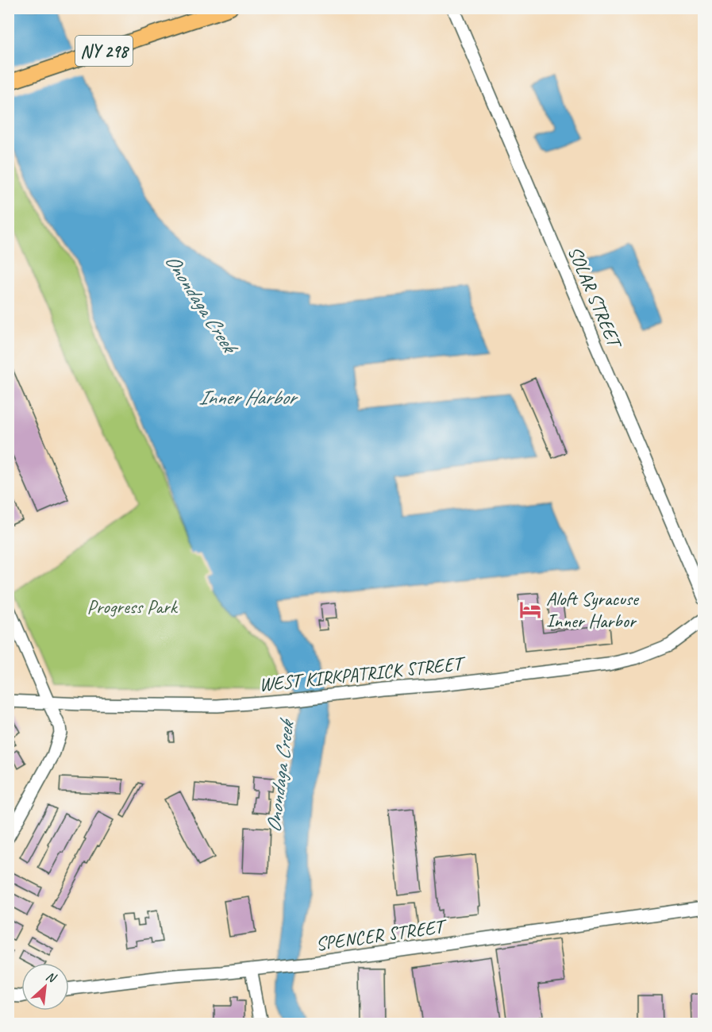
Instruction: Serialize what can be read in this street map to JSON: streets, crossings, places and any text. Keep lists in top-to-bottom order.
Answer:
{
  "streets": {
    "main road": ["NY 298"],
    "street": ["SOLAR STREET", "WEST KIRKPATRICK STREET", "SPENCER STREET"]
  },
  "water": ["Onondaga Creek", "Inner Harbor"],
  "parks": ["Progress Park"],
  "places": {
    "hotel": ["Aloft Syracuse Inner Harbor"]
  },
  "north": "top right"
}
